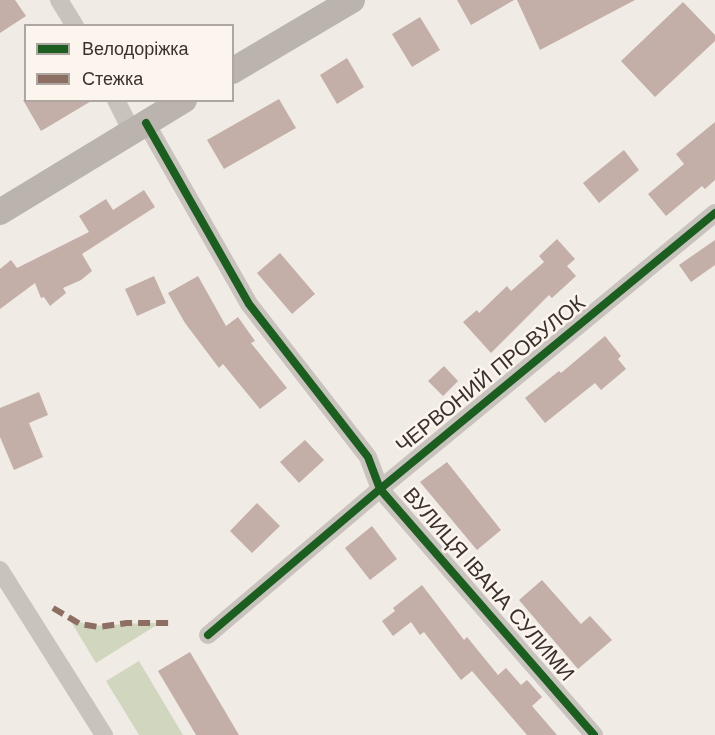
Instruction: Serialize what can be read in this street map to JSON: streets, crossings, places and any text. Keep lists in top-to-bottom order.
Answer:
{
  "streets": {
    "street": ["ЧЕРВОНИЙ ПРОВУЛОК", "ВУЛИЦЯ ІВАНА СУЛИМИ"]
  },
  "crossings": [
    ["ЧЕРВОНИЙ ПРОВУЛОК", "ВУЛИЦЯ ІВАНА СУЛИМИ"]
  ],
  "legend": ["Велодоріжка", "Стежка"]
}
